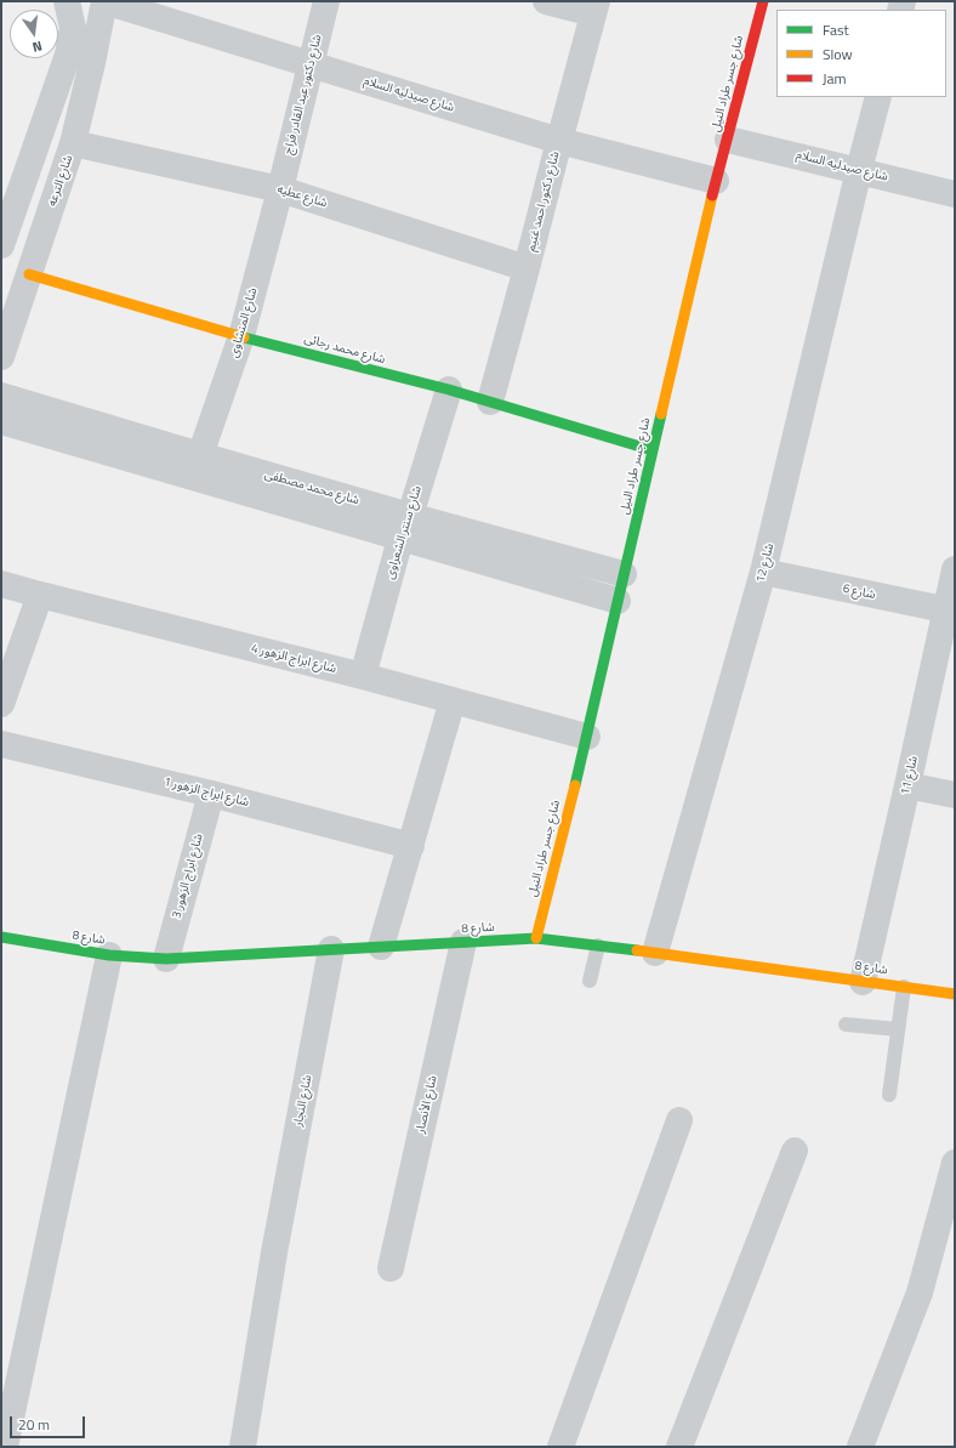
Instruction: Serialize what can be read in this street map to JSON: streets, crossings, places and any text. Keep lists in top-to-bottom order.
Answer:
{
  "streets": {
    "street": [
      "شارع جسر طراد النيل",
      "شارع دكتور عبد القادر فراج",
      "شارع صيدليه السلام",
      "شارع الترعه",
      "شارع عطيه",
      "شارع دكتور احمد غنيم",
      "شارع المنشاوى",
      "شارع محمد رجائى",
      "شارع محمد مصطفى",
      "شارع سنتر الشعراوى",
      "شارع 12",
      "شارع 6",
      "شارع ابراج الزهور 4",
      "شارع 11",
      "شارع ابراج الزهور 1",
      "شارع ابراج الزهور 3",
      "شارع 8",
      "شارع النجار",
      "شارع الأنصار"
    ]
  },
  "crossings": [
    ["شارع جسر طراد النيل", "شارع صيدليه السلام"],
    ["شارع جسر طراد النيل", "شارع محمد رجائى"],
    ["شارع جسر طراد النيل", "شارع محمد مصطفى"],
    ["شارع جسر طراد النيل", "شارع ابراج الزهور 4"],
    ["شارع جسر طراد النيل", "شارع 8"],
    ["شارع دكتور عبد القادر فراج", "شارع صيدليه السلام"],
    ["شارع دكتور عبد القادر فراج", "شارع عطيه"],
    ["شارع دكتور عبد القادر فراج", "شارع المنشاوى"],
    ["شارع صيدليه السلام", "شارع الترعه"],
    ["شارع صيدليه السلام", "شارع دكتور احمد غنيم"],
    ["شارع صيدليه السلام", "شارع 12"],
    ["شارع الترعه", "شارع عطيه"],
    ["شارع الترعه", "شارع محمد رجائى"],
    ["شارع عطيه", "شارع دكتور احمد غنيم"],
    ["شارع عطيه", "شارع المنشاوى"],
    ["شارع دكتور احمد غنيم", "شارع محمد رجائى"],
    ["شارع المنشاوى", "شارع محمد رجائى"],
    ["شارع المنشاوى", "شارع محمد مصطفى"],
    ["شارع محمد رجائى", "شارع سنتر الشعراوى"],
    ["شارع محمد مصطفى", "شارع سنتر الشعراوى"],
    ["شارع سنتر الشعراوى", "شارع ابراج الزهور 4"],
    ["شارع 12", "شارع 6"],
    ["شارع 12", "شارع 8"],
    ["شارع 6", "شارع 11"],
    ["شارع 11", "شارع 8"],
    ["شارع ابراج الزهور 1", "شارع ابراج الزهور 3"],
    ["شارع ابراج الزهور 3", "شارع 8"],
    ["شارع 8", "شارع النجار"],
    ["شارع 8", "شارع الأنصار"]
  ],
  "legend": ["Fast", "Slow", "Jam"],
  "scale_bar": "20 m",
  "north": "bottom"
}
